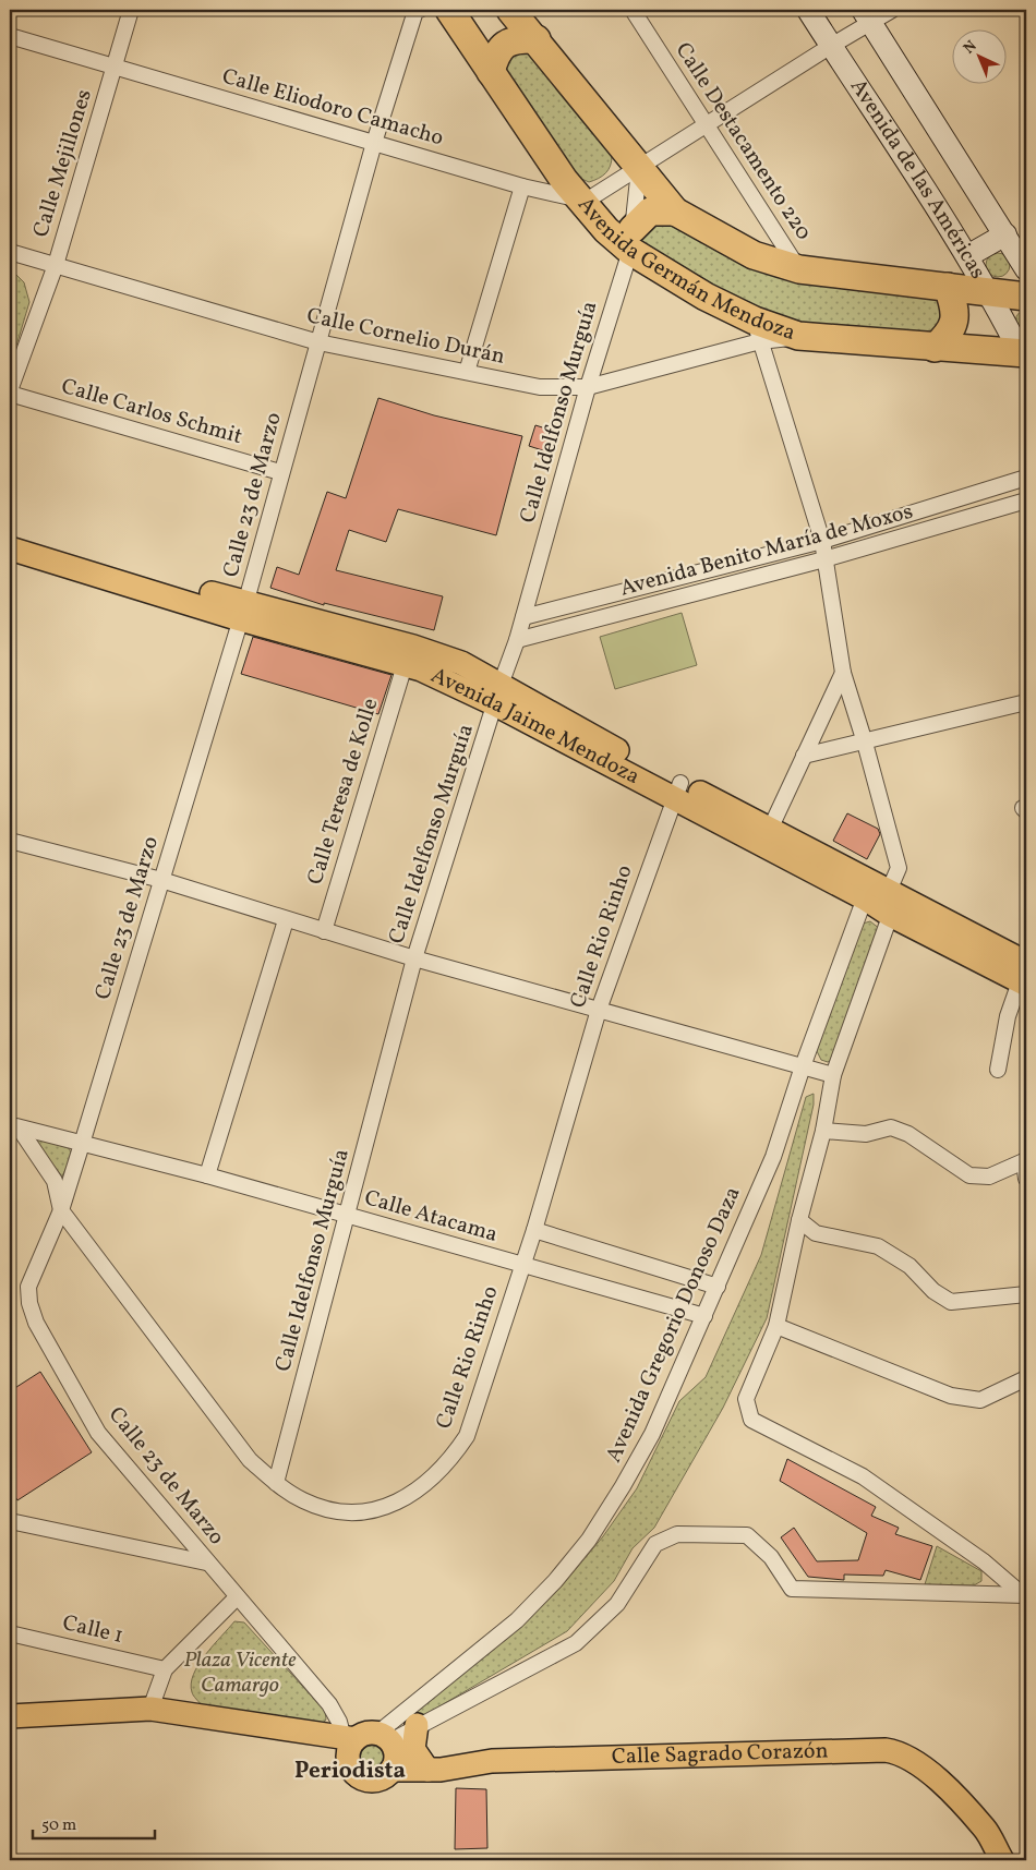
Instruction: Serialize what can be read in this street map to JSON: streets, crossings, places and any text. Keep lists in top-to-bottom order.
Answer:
{
  "streets": {
    "highway": ["Avenida Germán Mendoza"],
    "main road": ["Avenida de las Américas", "Avenida Jaime Mendoza", "Calle Sagrado Corazón"],
    "street": [
      "Calle Eliodoro Camacho",
      "Calle Destacamento 220",
      "Calle Mejillones",
      "Calle Cornelio Durán",
      "Calle Carlos Schmit",
      "Calle Idelfonso Murguía",
      "Calle 23 de Marzo",
      "Avenida Benito María de Moxos",
      "Calle Teresa de Kolle",
      "Calle Rio Rinho",
      "Calle Atacama",
      "Avenida Gregorio Donoso Daza",
      "Calle 1"
    ]
  },
  "crossings": [
    ["Calle Eliodoro Camacho", "Calle Mejillones"],
    ["Calle Eliodoro Camacho", "Avenida Germán Mendoza"],
    ["Calle Eliodoro Camacho", "Calle 23 de Marzo"],
    ["Calle Destacamento 220", "Avenida Germán Mendoza"],
    ["Calle Mejillones", "Calle Cornelio Durán"],
    ["Calle Mejillones", "Calle Carlos Schmit"],
    ["Avenida de las Américas", "Avenida Germán Mendoza"],
    ["Avenida Germán Mendoza", "Calle Cornelio Durán"],
    ["Avenida Germán Mendoza", "Calle Idelfonso Murguía"],
    ["Calle Cornelio Durán", "Calle Idelfonso Murguía"],
    ["Calle Cornelio Durán", "Calle 23 de Marzo"],
    ["Calle Carlos Schmit", "Calle 23 de Marzo"],
    ["Calle Idelfonso Murguía", "Avenida Benito María de Moxos"],
    ["Calle Idelfonso Murguía", "Avenida Jaime Mendoza"],
    ["Calle Idelfonso Murguía", "Calle Rio Rinho"],
    ["Calle Idelfonso Murguía", "Calle Atacama"],
    ["Calle 23 de Marzo", "Avenida Jaime Mendoza"],
    ["Calle 23 de Marzo", "Calle Rio Rinho"],
    ["Calle 23 de Marzo", "Calle Atacama"],
    ["Calle 23 de Marzo", "Avenida Gregorio Donoso Daza"],
    ["Calle 23 de Marzo", "Calle Sagrado Corazón"],
    ["Avenida Jaime Mendoza", "Calle Teresa de Kolle"],
    ["Avenida Jaime Mendoza", "Calle Rio Rinho"],
    ["Avenida Jaime Mendoza", "Avenida Gregorio Donoso Daza"],
    ["Calle Rio Rinho", "Calle Atacama"],
    ["Calle Atacama", "Avenida Gregorio Donoso Daza"],
    ["Avenida Gregorio Donoso Daza", "Calle Sagrado Corazón"]
  ],
  "districts": ["Periodista"],
  "parks": ["Plaza Vicente Camargo"],
  "scale_bar": "50 m",
  "north": "top left"
}
